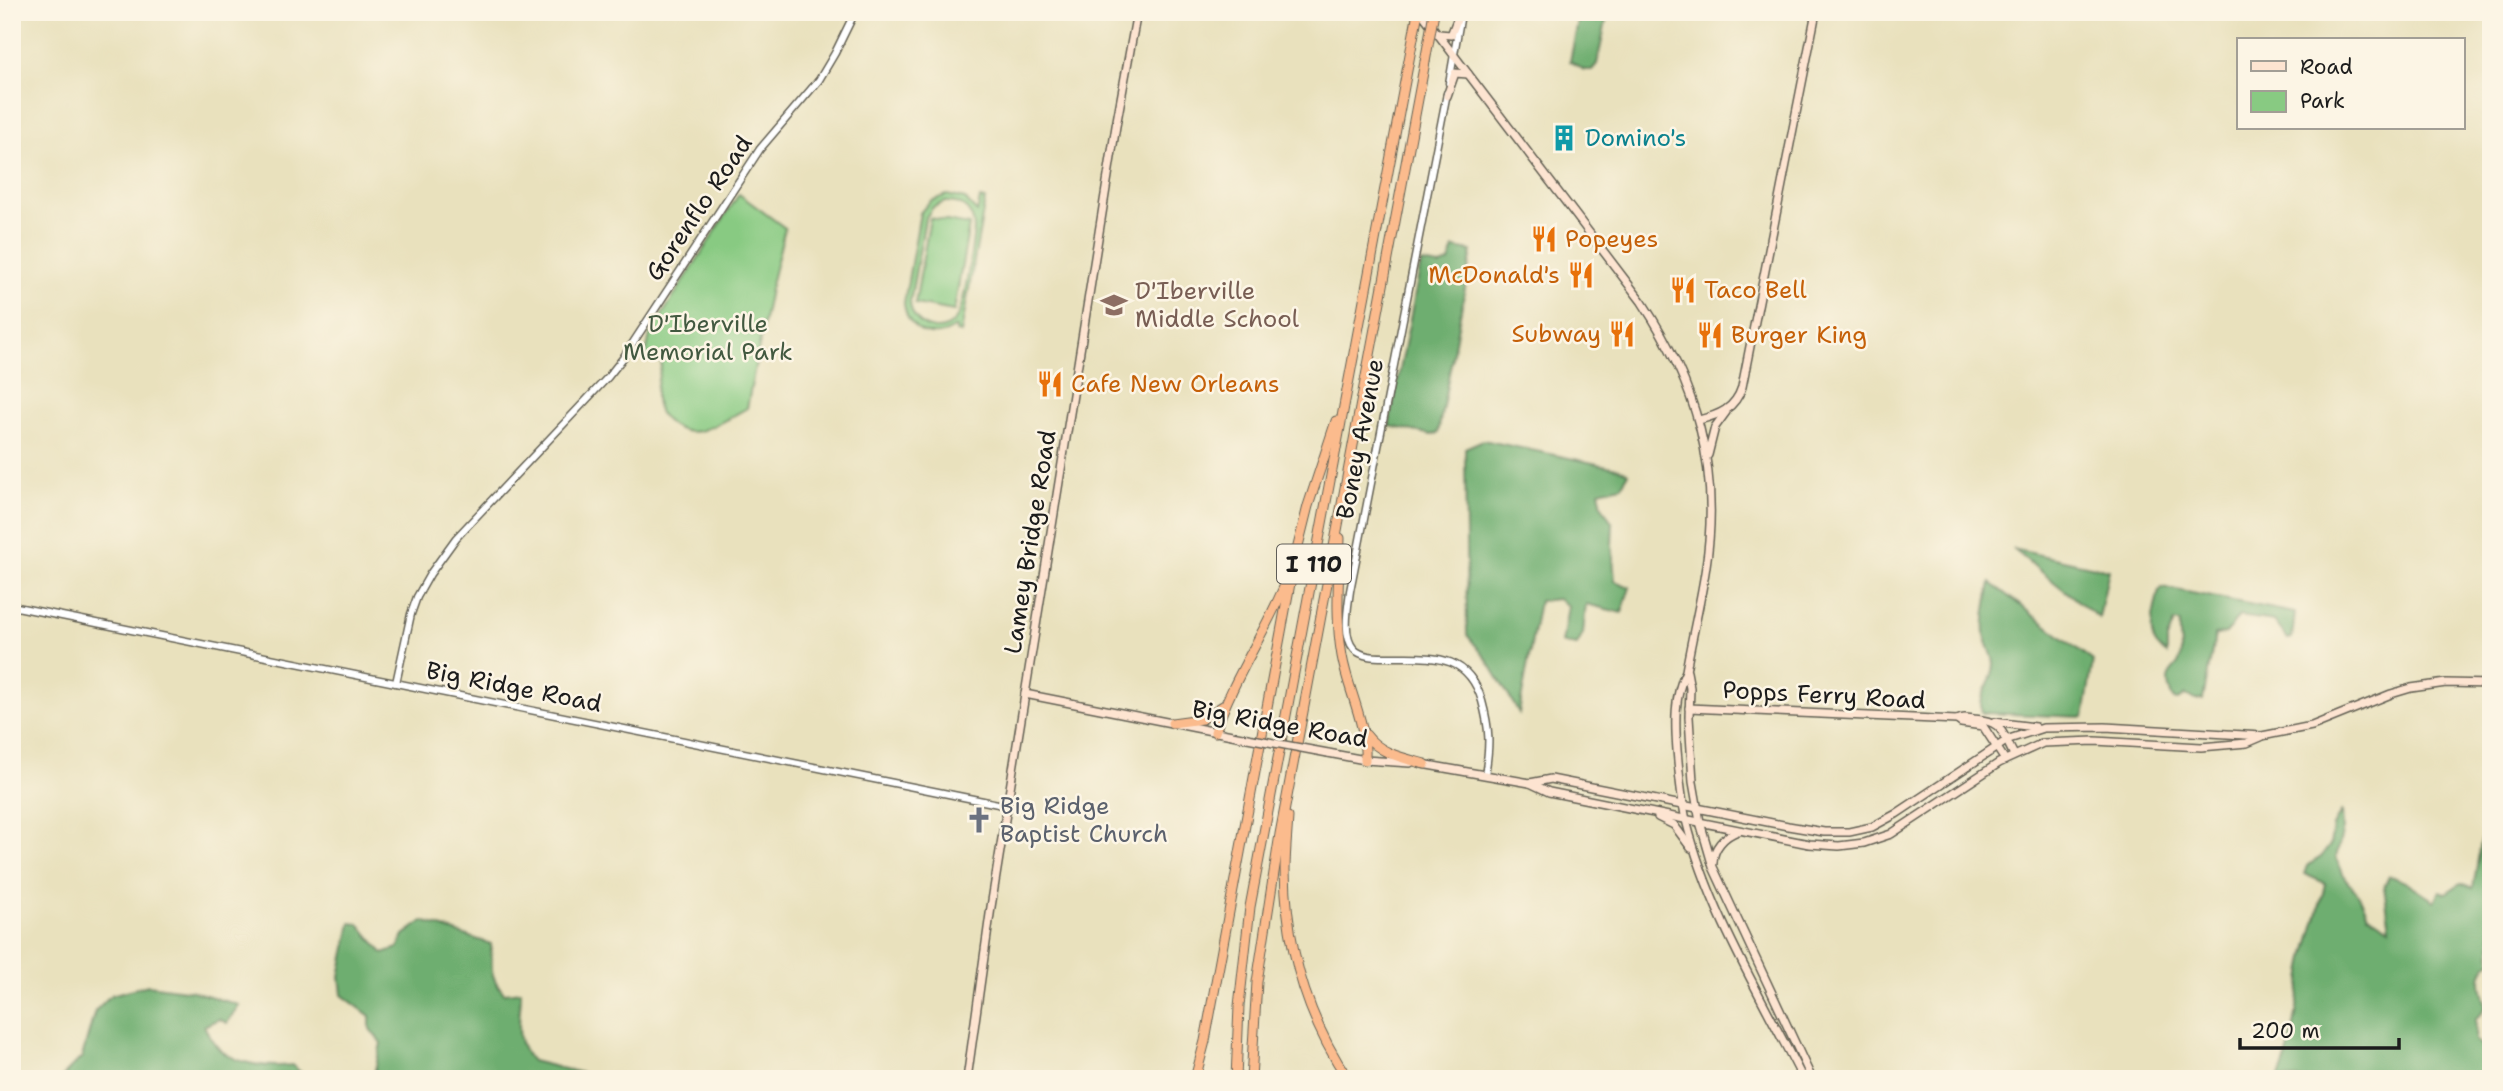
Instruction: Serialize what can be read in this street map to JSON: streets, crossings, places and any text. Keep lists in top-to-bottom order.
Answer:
{
  "streets": {
    "highway": ["I 110"],
    "main road": ["Lamey Bridge Road", "Big Ridge Road", "Popps Ferry Road"],
    "street": ["Gorenflo Road", "Boney Avenue"]
  },
  "crossings": [
    ["Gorenflo Road", "Big Ridge Road"],
    ["Boney Avenue", "Big Ridge Road"],
    ["Lamey Bridge Road", "Big Ridge Road"]
  ],
  "parks": ["D'Iberville Memorial Park"],
  "places": {
    "building": ["Domino's"],
    "restaurant": [
      "Popeyes",
      "McDonald's",
      "Taco Bell",
      "Subway",
      "Burger King",
      "Cafe New Orleans"
    ],
    "school or university": ["D'Iberville Middle School"],
    "church": ["Big Ridge Baptist Church"]
  },
  "legend": ["Road", "Park"],
  "scale_bar": "200 m"
}
